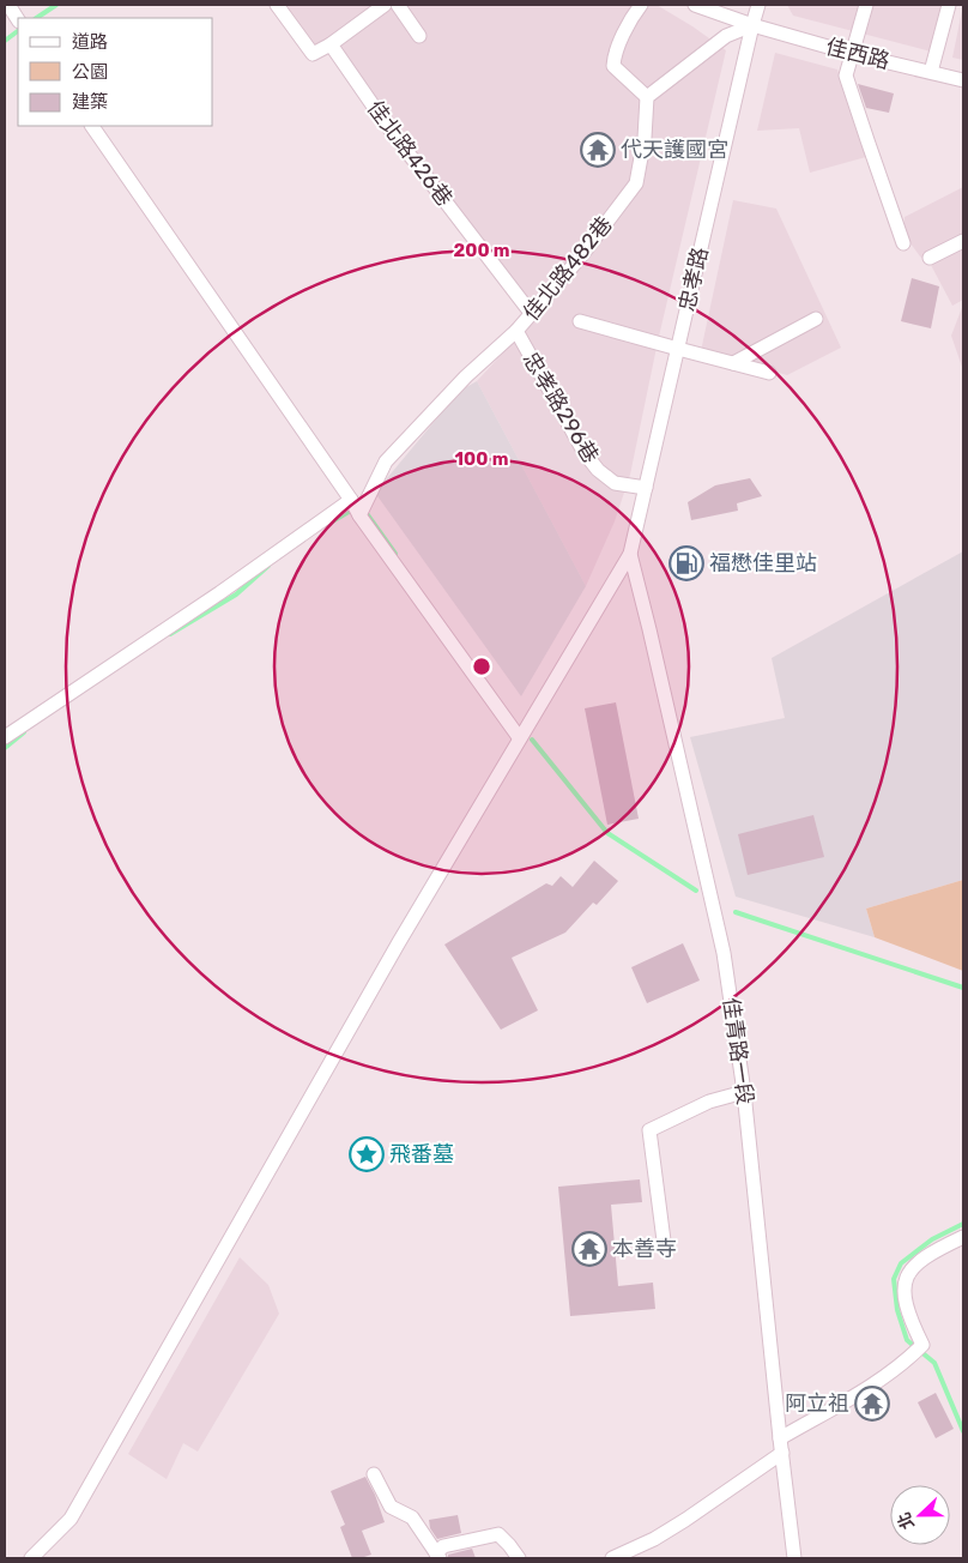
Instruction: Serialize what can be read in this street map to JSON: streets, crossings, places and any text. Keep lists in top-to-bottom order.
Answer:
{
  "streets": {
    "street": [
      "佳西路",
      "佳北路426巷",
      "佳北路482巷",
      "忠孝路",
      "忠孝路296巷",
      "佳青路一段"
    ]
  },
  "crossings": [
    ["佳西路", "忠孝路"],
    ["佳北路426巷", "佳北路482巷"],
    ["佳北路482巷", "忠孝路296巷"],
    ["忠孝路", "忠孝路296巷"],
    ["忠孝路", "佳青路一段"]
  ],
  "places": {
    "temple": ["代天護國宮", "本善寺", "阿立祖"],
    "fuel station": ["福懋佳里站"],
    "place": ["飛番墓"]
  },
  "legend": ["道路", "公園", "建築"],
  "north": "left",
  "rings": ["200 m", "100 m"]
}
